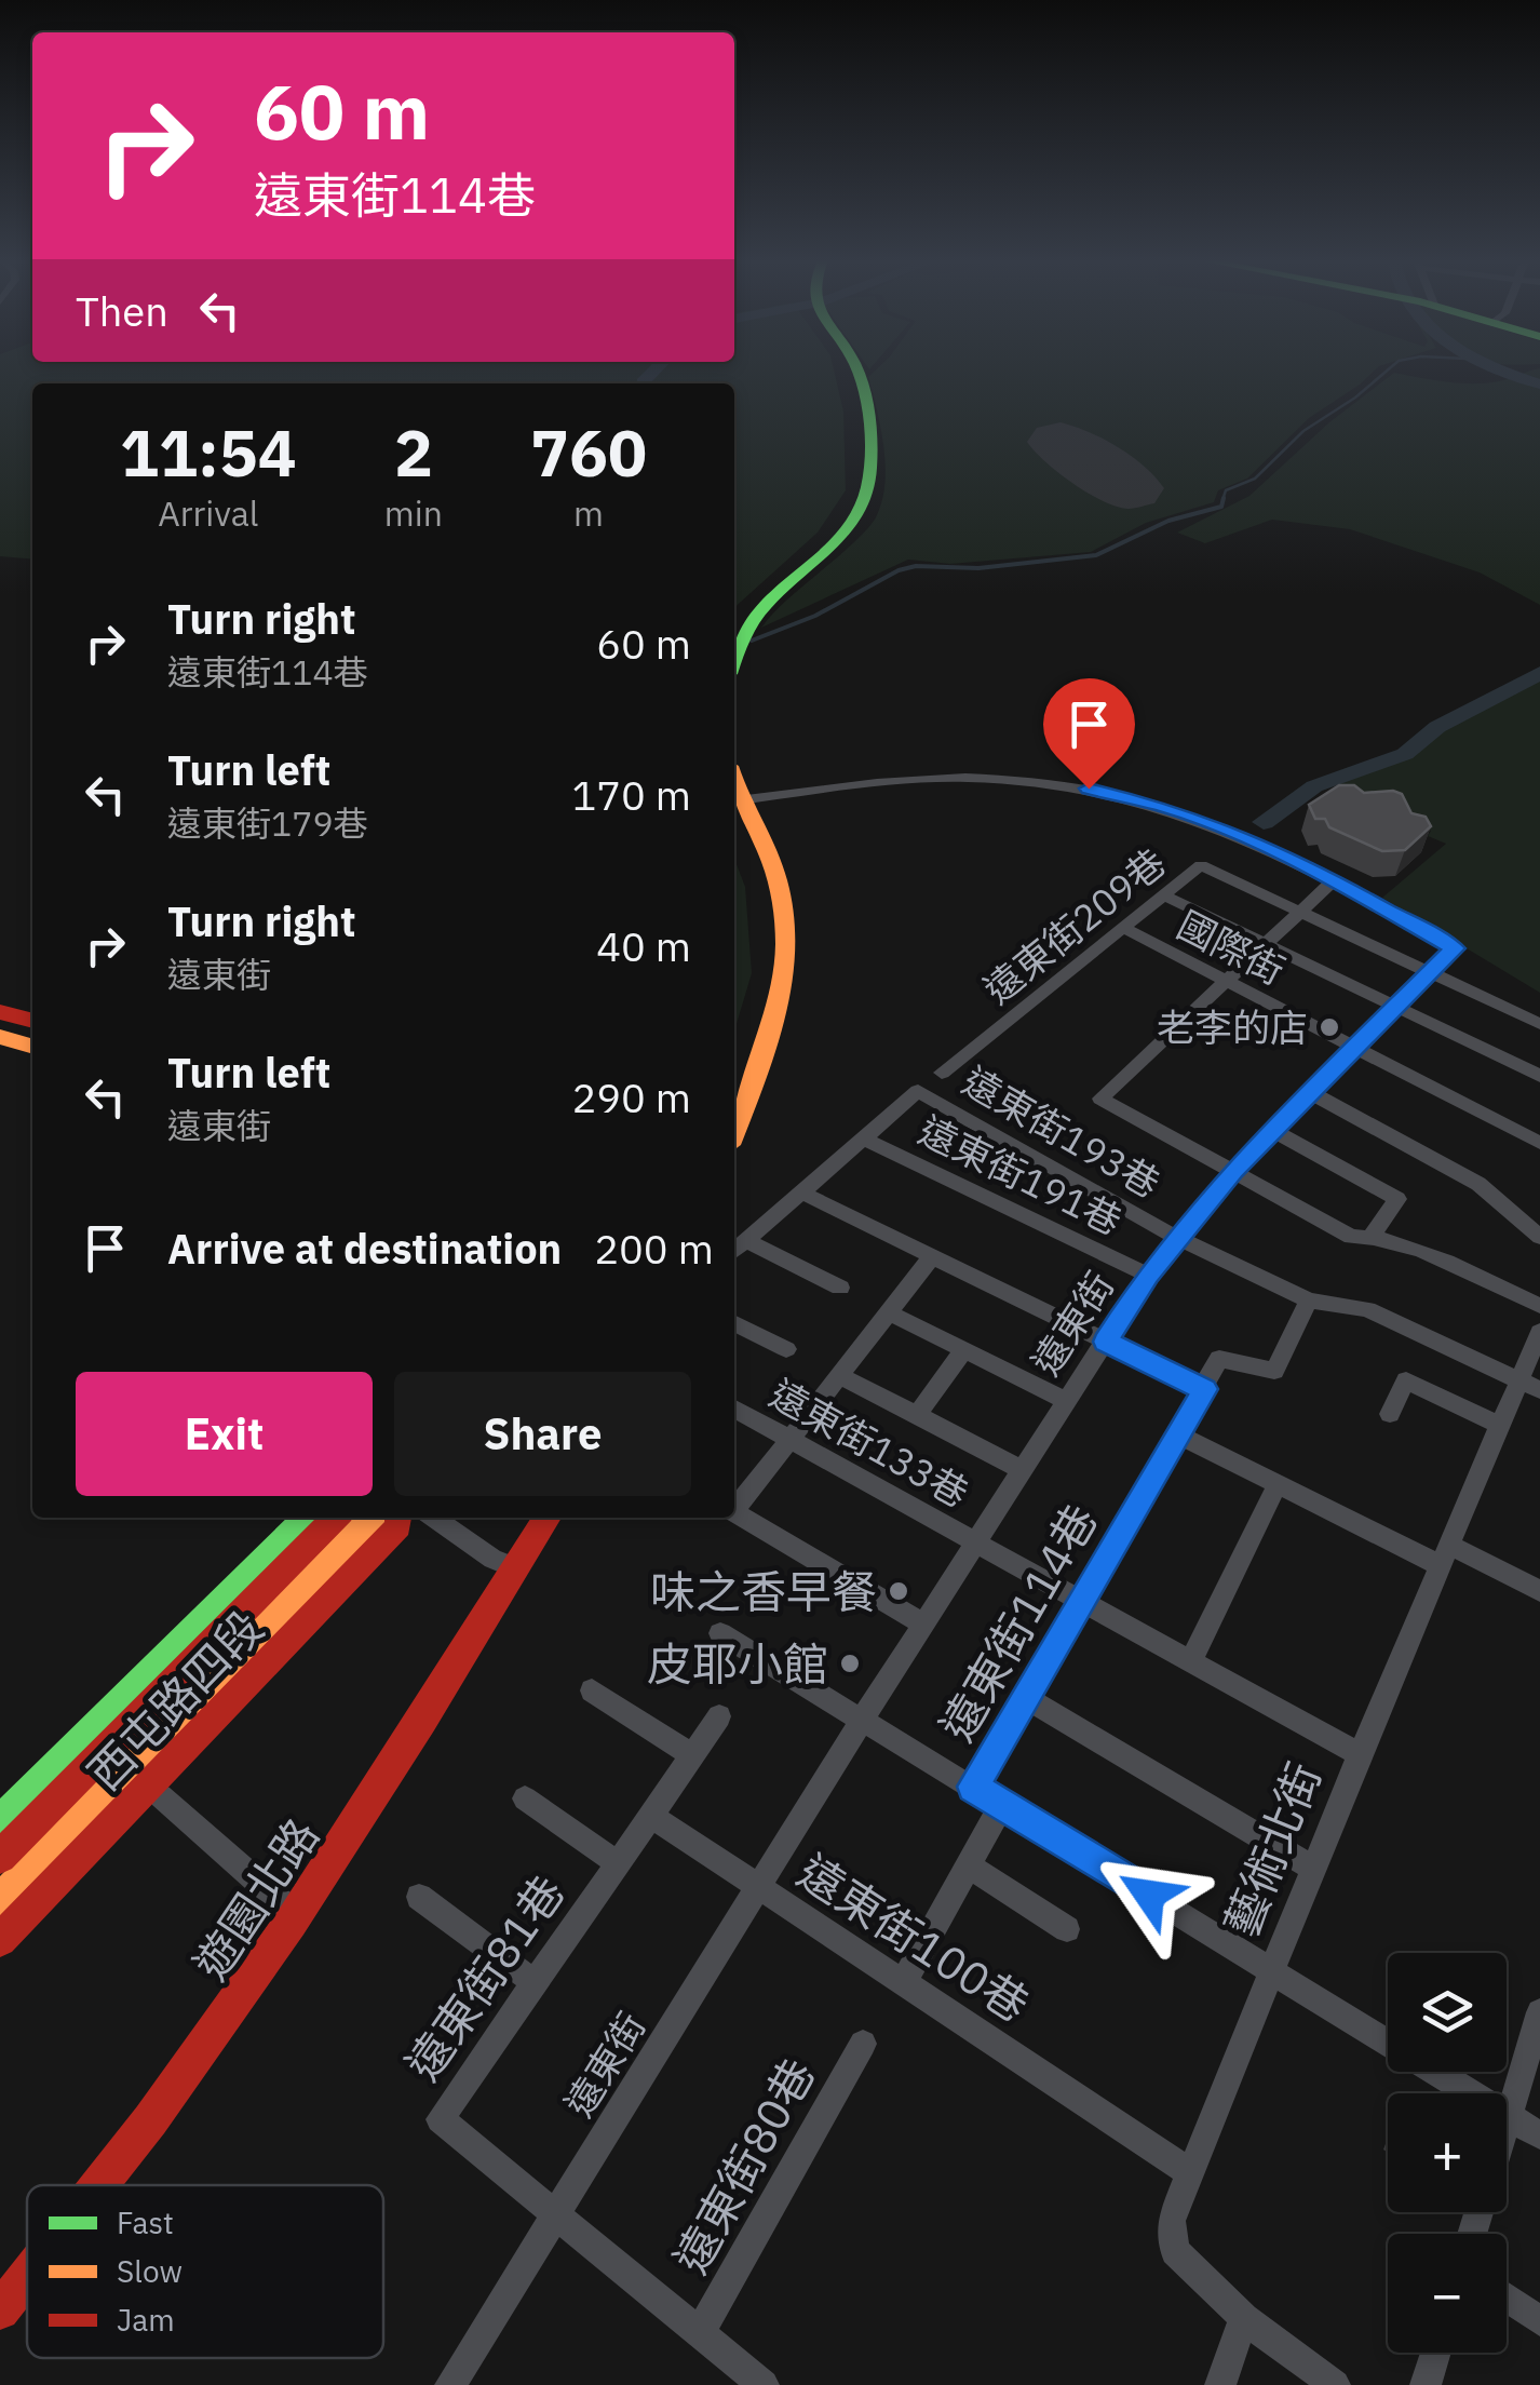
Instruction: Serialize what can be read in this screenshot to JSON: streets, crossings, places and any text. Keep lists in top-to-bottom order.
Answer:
{
  "streets": {
    "street": [
      "遠東街209巷",
      "國際街",
      "遠東街193巷",
      "遠東街191巷",
      "遠東街",
      "遠東街133巷",
      "遠東街114巷",
      "西屯路四段",
      "藝術北街",
      "遊園北路",
      "遠東街100巷",
      "遠東街81巷",
      "遠東街80巷"
    ]
  },
  "crossings": [
    ["遠東街209巷", "國際街"],
    ["遠東街209巷", "遠東街"],
    ["國際街", "遠東街"],
    ["遠東街193巷", "遠東街191巷"],
    ["遠東街193巷", "遠東街"],
    ["遠東街191巷", "遠東街"],
    ["遠東街", "遠東街133巷"],
    ["遠東街", "遠東街114巷"],
    ["遠東街", "遠東街100巷"],
    ["遠東街", "遠東街81巷"],
    ["遠東街133巷", "遠東街114巷"],
    ["遠東街133巷", "藝術北街"],
    ["藝術北街", "遠東街100巷"]
  ],
  "places": ["老李的店", "味之香早餐", "皮耶小館"],
  "legend": ["Fast", "Slow", "Jam"],
  "page": {
    "turn": ["60 m", "遠東街114巷"],
    "then": "Then",
    "eta": [
      "11:54",
      "Arrival",
      "2",
      "min",
      "760",
      "m"
    ],
    "list": [
      {
        "name": "Turn right",
        "note": "遠東街114巷",
        "value": "60 m"
      },
      {
        "name": "Turn left",
        "note": "遠東街179巷",
        "value": "170 m"
      },
      {
        "name": "Turn right",
        "note": "遠東街",
        "value": "40 m"
      },
      {
        "name": "Turn left",
        "note": "遠東街",
        "value": "290 m"
      },
      {
        "name": "Arrive at destination",
        "value": "200 m"
      }
    ],
    "buttons": ["Exit", "Share"],
    "map_buttons": ["+", "−"]
  }
}
